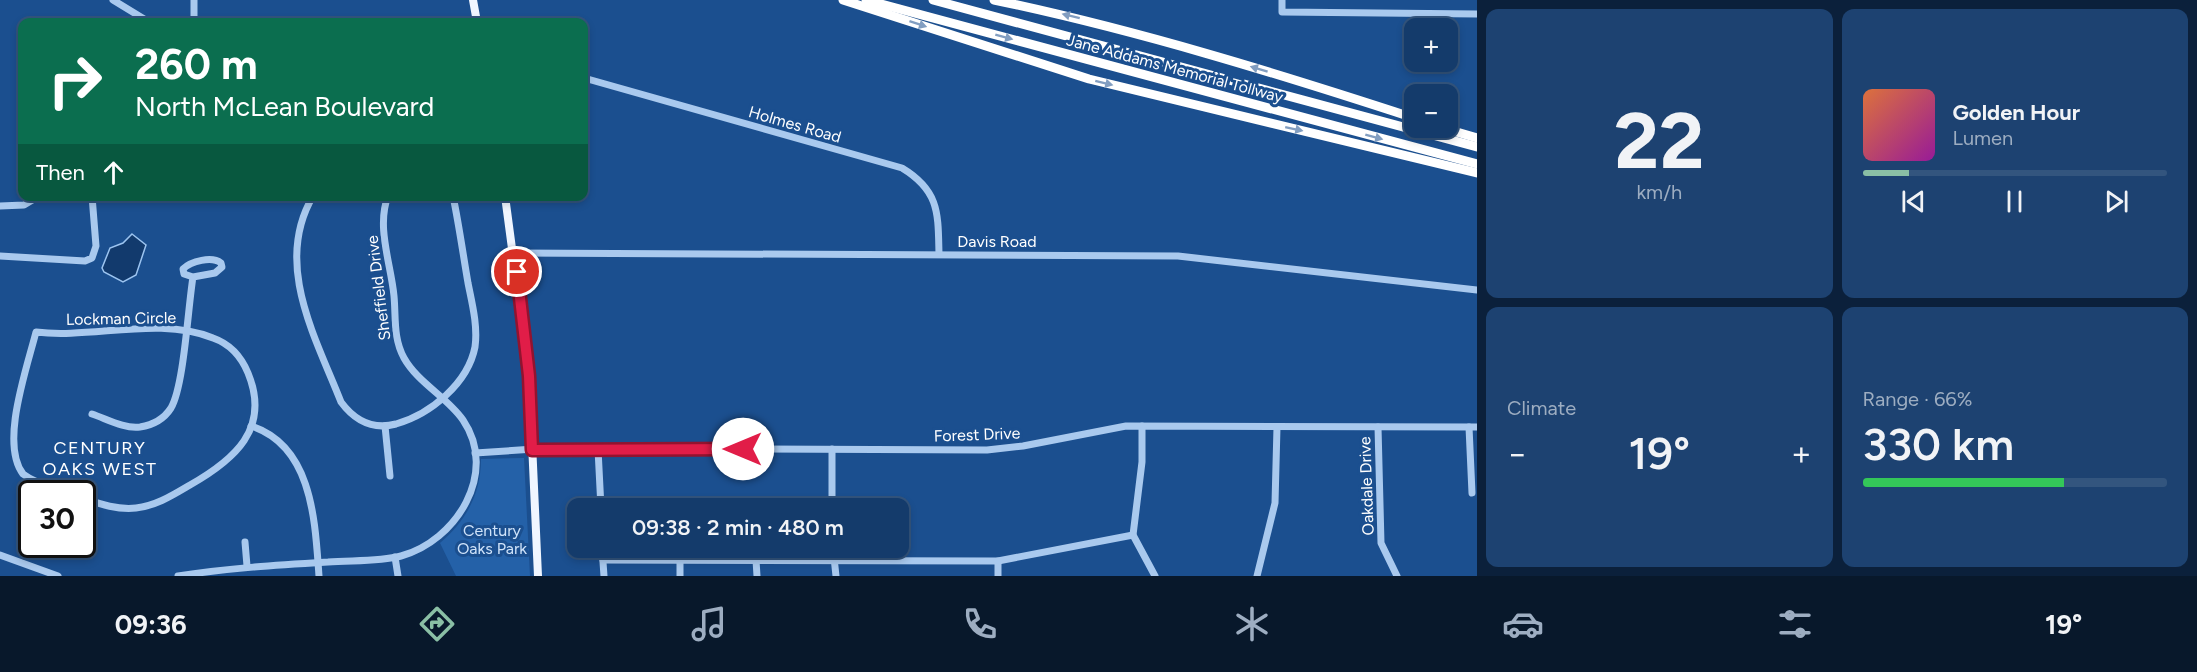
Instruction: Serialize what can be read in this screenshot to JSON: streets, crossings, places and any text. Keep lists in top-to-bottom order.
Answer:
{
  "streets": {
    "highway": ["Jane Addams Memorial Tollway"],
    "street": [
      "Holmes Road",
      "Davis Road",
      "Sheffield Drive",
      "Lockman Circle",
      "Forest Drive",
      "Oakdale Drive"
    ]
  },
  "crossings": [
    ["Holmes Road", "Davis Road"],
    ["Sheffield Drive", "Forest Drive"],
    ["Forest Drive", "Oakdale Drive"]
  ],
  "districts": ["CENTURY OAKS WEST"],
  "parks": ["Century Oaks Park"],
  "page": {
    "tile": [
      ["22", "km/h"],
      "Climate",
      ["Range · 66%", "330 km"]
    ],
    "map_buttons": ["+", "−"],
    "turn": ["260 m", "North McLean Boulevard"],
    "song": ["Golden Hour", "Lumen"],
    "then": "Then",
    "heat": ["−", "19°", "+"],
    "limit": "30",
    "trip": "09:38 · 2 min · 480 m",
    "tabs": ["09:36", "19°"]
  }
}
